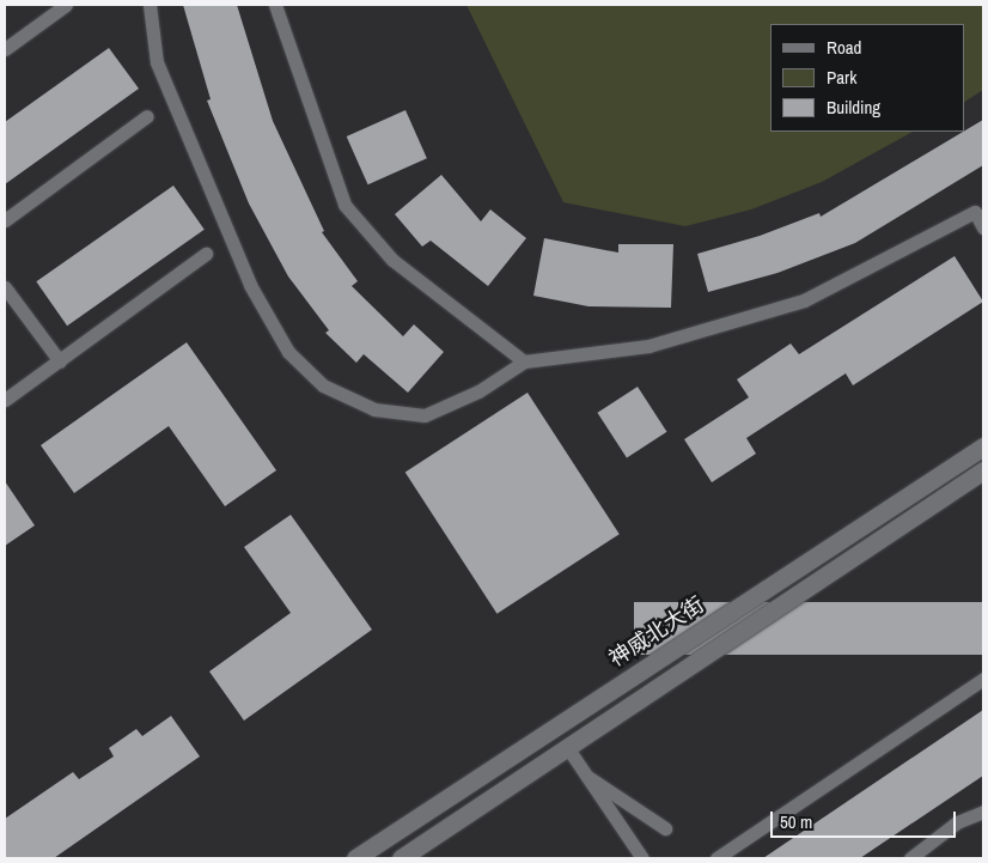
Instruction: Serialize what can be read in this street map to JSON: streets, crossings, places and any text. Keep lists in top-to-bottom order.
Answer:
{
  "streets": {
    "street": ["神威北大街"]
  },
  "legend": ["Road", "Park", "Building"],
  "scale_bar": "50 m"
}
